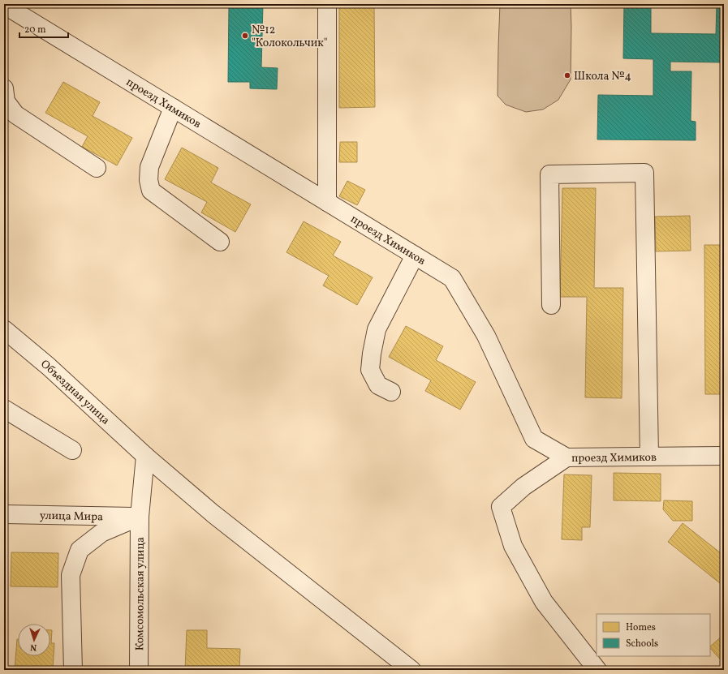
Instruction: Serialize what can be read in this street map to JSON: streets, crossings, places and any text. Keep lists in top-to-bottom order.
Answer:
{
  "streets": {
    "street": [
      "проезд Химиков",
      "Объездная улица",
      "улица Мира",
      "Комсомольская улица"
    ]
  },
  "crossings": [
    ["Объездная улица", "Комсомольская улица"],
    ["улица Мира", "Комсомольская улица"]
  ],
  "places": ["№12 \"Колокольчик\"", "Школа №4"],
  "legend": ["Homes", "Schools"],
  "scale_bar": "20 m",
  "north": "bottom"
}
